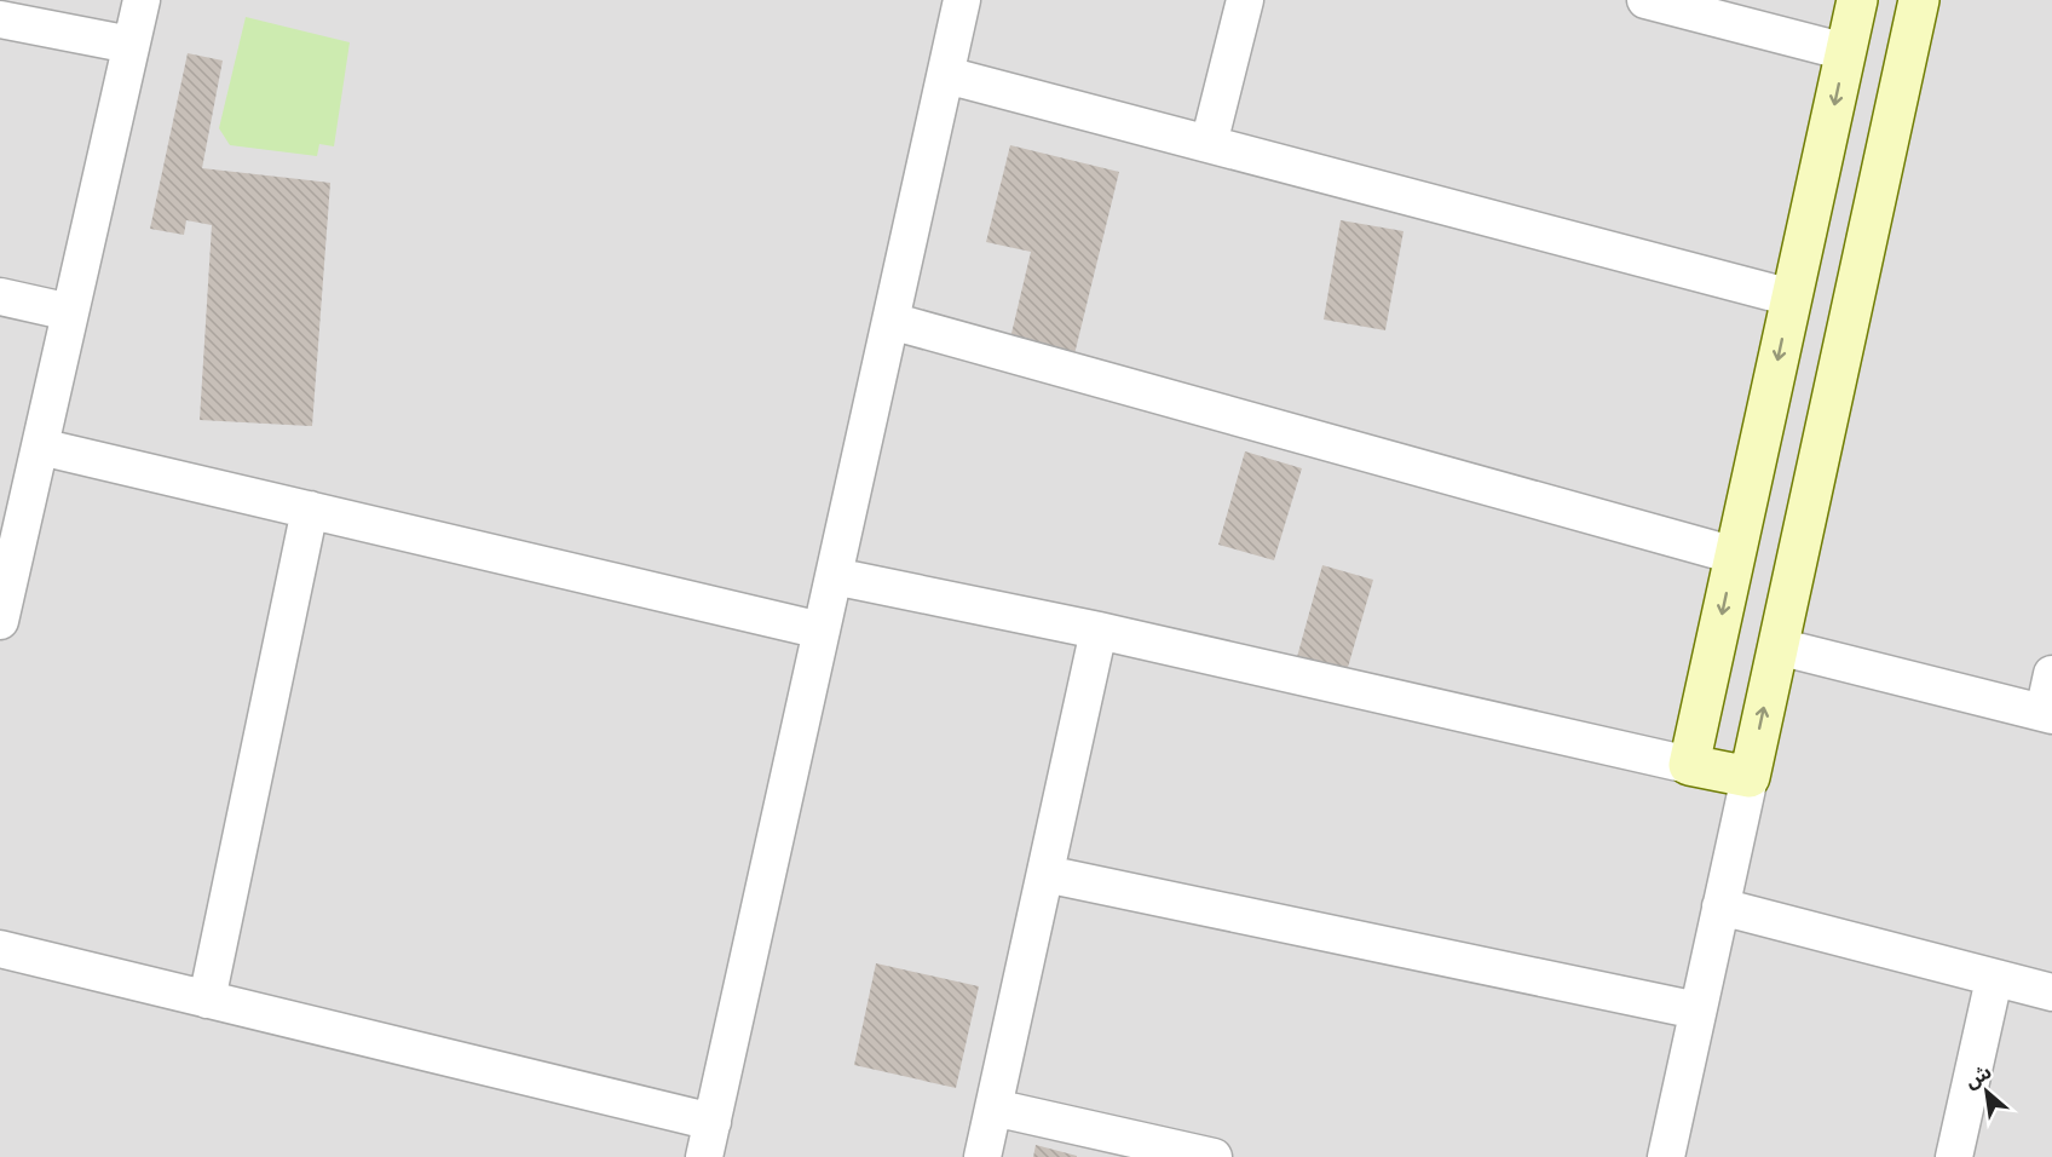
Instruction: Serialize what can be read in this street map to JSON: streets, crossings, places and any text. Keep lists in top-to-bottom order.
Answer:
{
  "north": "top left"
}
